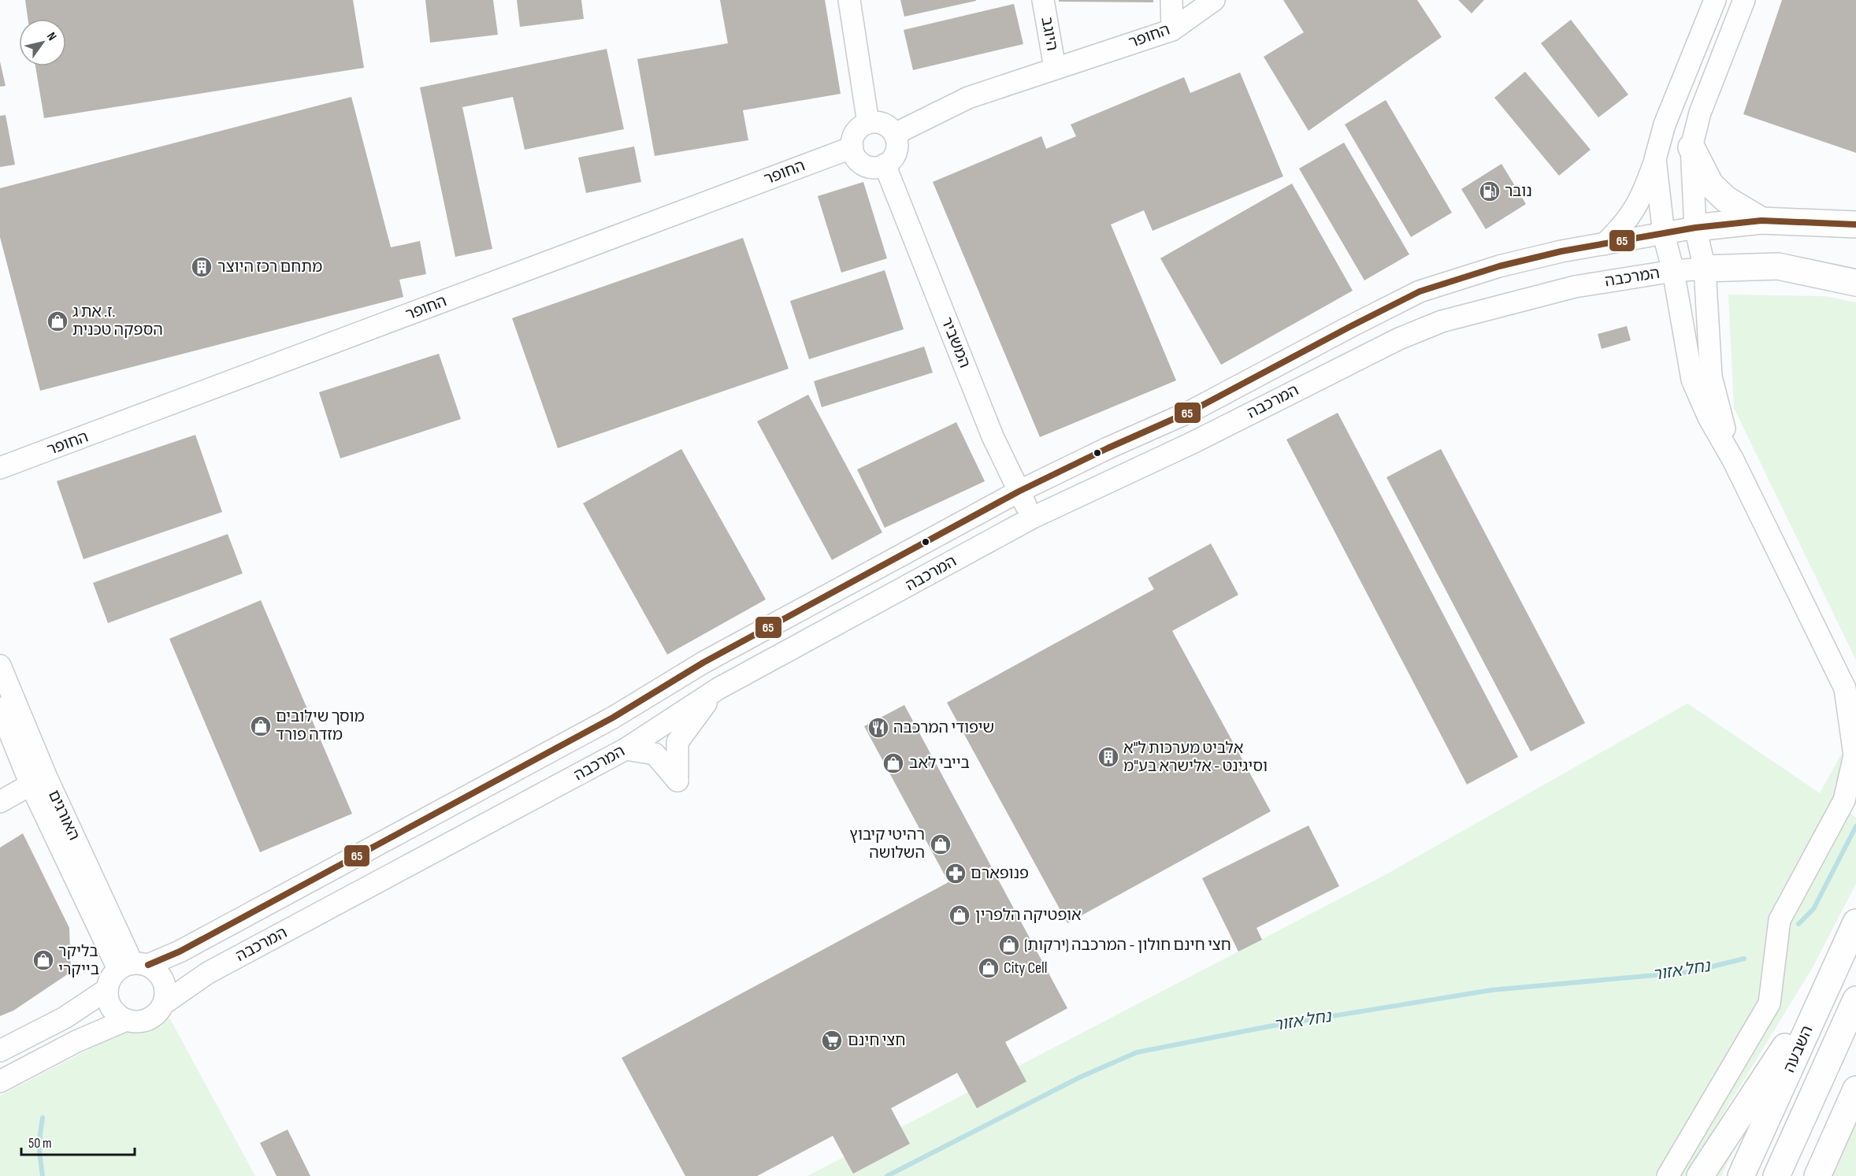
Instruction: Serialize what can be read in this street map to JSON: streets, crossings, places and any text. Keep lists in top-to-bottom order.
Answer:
{
  "streets": {
    "highway": ["השבעה"],
    "street": [
      "היוגב",
      "החופר",
      "המרכבה",
      "המשביר",
      "האורגים"
    ]
  },
  "crossings": [
    ["היוגב", "החופר"],
    ["החופר", "המשביר"],
    ["המרכבה", "המשביר"],
    ["המרכבה", "האורגים"]
  ],
  "water": ["נחל אזור"],
  "places": {
    "fuel station": ["נובר"],
    "building": ["מתחם רכז היוצר", "אלביט מערכות ל\"א וסיגינט - אלישרא בע\"מ"],
    "shop": [
      "ז. את ג. הספקה טכנית",
      "מוסך שילובים מזדה פורד",
      "בייבי לאב",
      "רהיטי קיבוץ השלושה",
      "אופטיקה הלפרין",
      "חצי חינם חולון - המרכבה (ירקות)",
      "בליקר בייקרי",
      "City Cell"
    ],
    "restaurant": ["שיפודי המרכבה"],
    "pharmacy": ["פנופארם"],
    "supermarket": ["חצי חינם"]
  },
  "lines": ["transit line 65"],
  "scale_bar": "50 m",
  "north": "top right"
}
